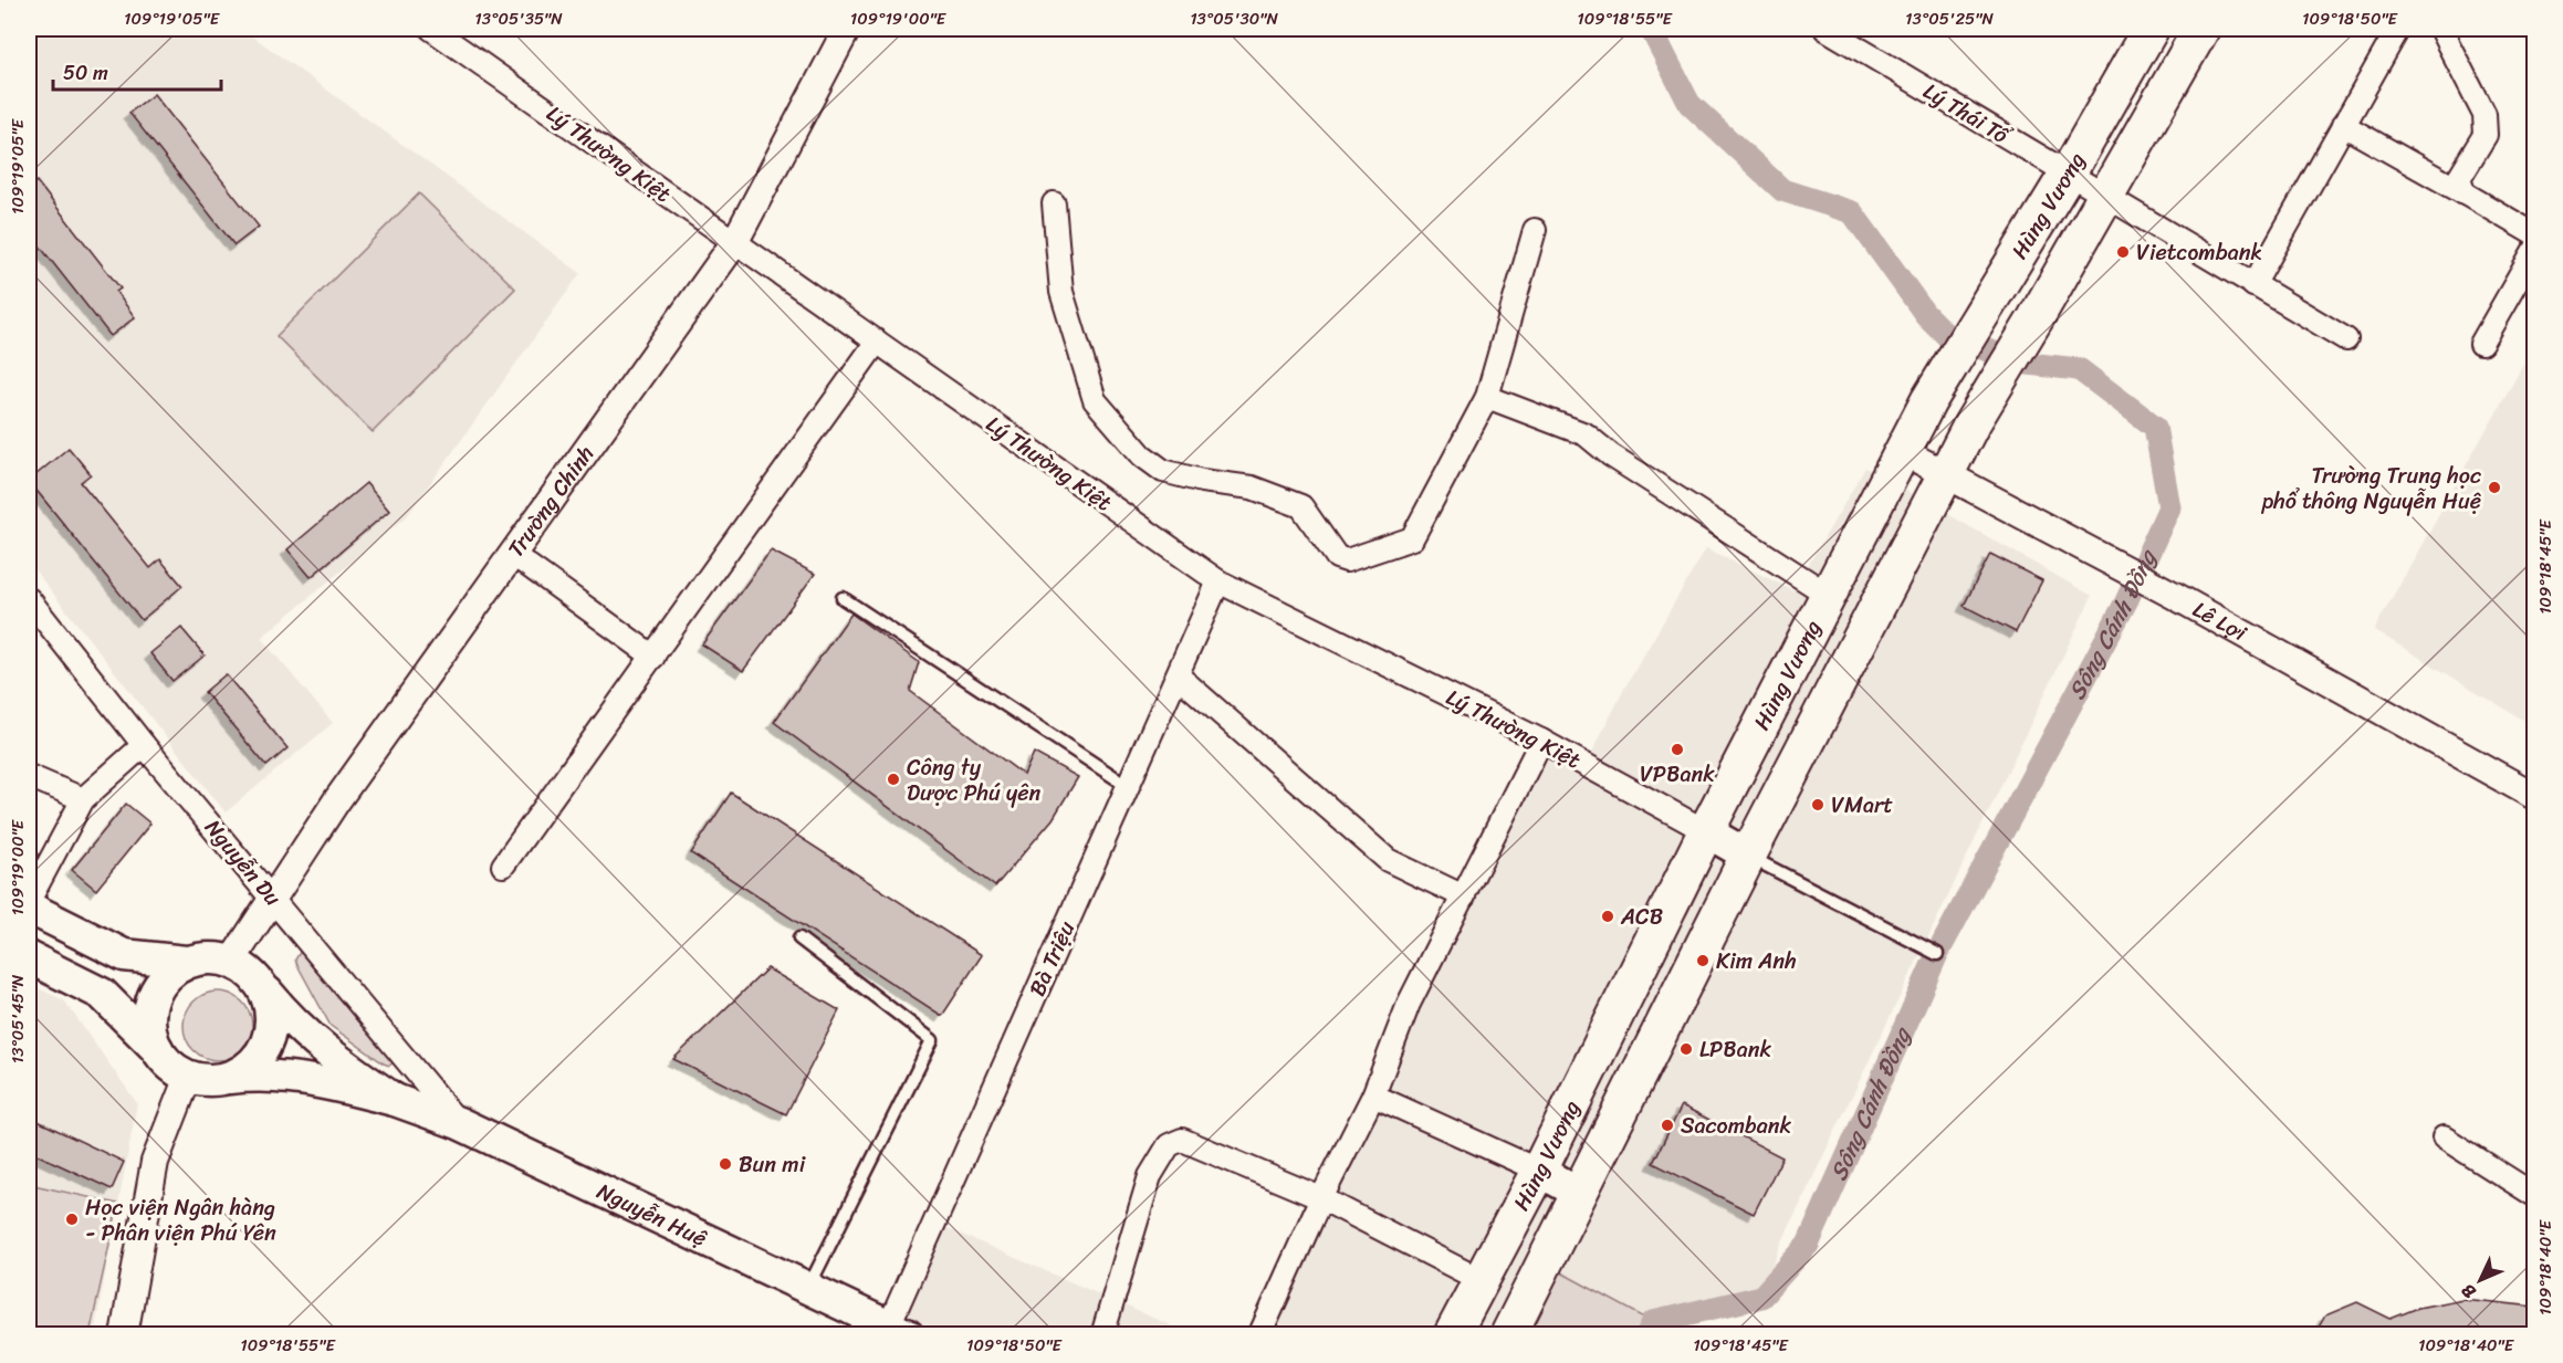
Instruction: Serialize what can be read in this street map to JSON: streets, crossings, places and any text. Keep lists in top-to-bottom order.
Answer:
{
  "streets": {
    "main road": ["Hùng Vương", "Nguyễn Huệ"],
    "street": [
      "Lý Thái Tổ",
      "Lý Thường Kiệt",
      "Trường Chinh",
      "Lê Lợi",
      "Nguyễn Du",
      "Bà Triệu"
    ]
  },
  "crossings": [
    ["Lý Thái Tổ", "Hùng Vương"],
    ["Lý Thường Kiệt", "Hùng Vương"],
    ["Lý Thường Kiệt", "Trường Chinh"],
    ["Lý Thường Kiệt", "Bà Triệu"],
    ["Hùng Vương", "Lê Lợi"],
    ["Trường Chinh", "Nguyễn Du"],
    ["Nguyễn Du", "Nguyễn Huệ"],
    ["Bà Triệu", "Nguyễn Huệ"]
  ],
  "water": ["Sông Cánh Đồng"],
  "places": [
    "Vietcombank",
    "Trường Trung học phổ thông Nguyễn Huệ",
    "VPBank",
    "Công ty Dược Phú yên",
    "VMart",
    "ACB",
    "Kim Anh",
    "LPBank",
    "Sacombank",
    "Bun mi",
    "Học viện Ngân hàng - Phân viện Phú Yên"
  ],
  "scale_bar": "50 m",
  "north": "bottom left",
  "coordinates": [
    "109°19'05\"E",
    "13°05'35\"N",
    "109°19'00\"E",
    "13°05'30\"N",
    "109°18'55\"E",
    "13°05'25\"N",
    "109°18'50\"E",
    "109°18'45\"E",
    "13°05'45\"N",
    "109°18'40\"E"
  ]
}
